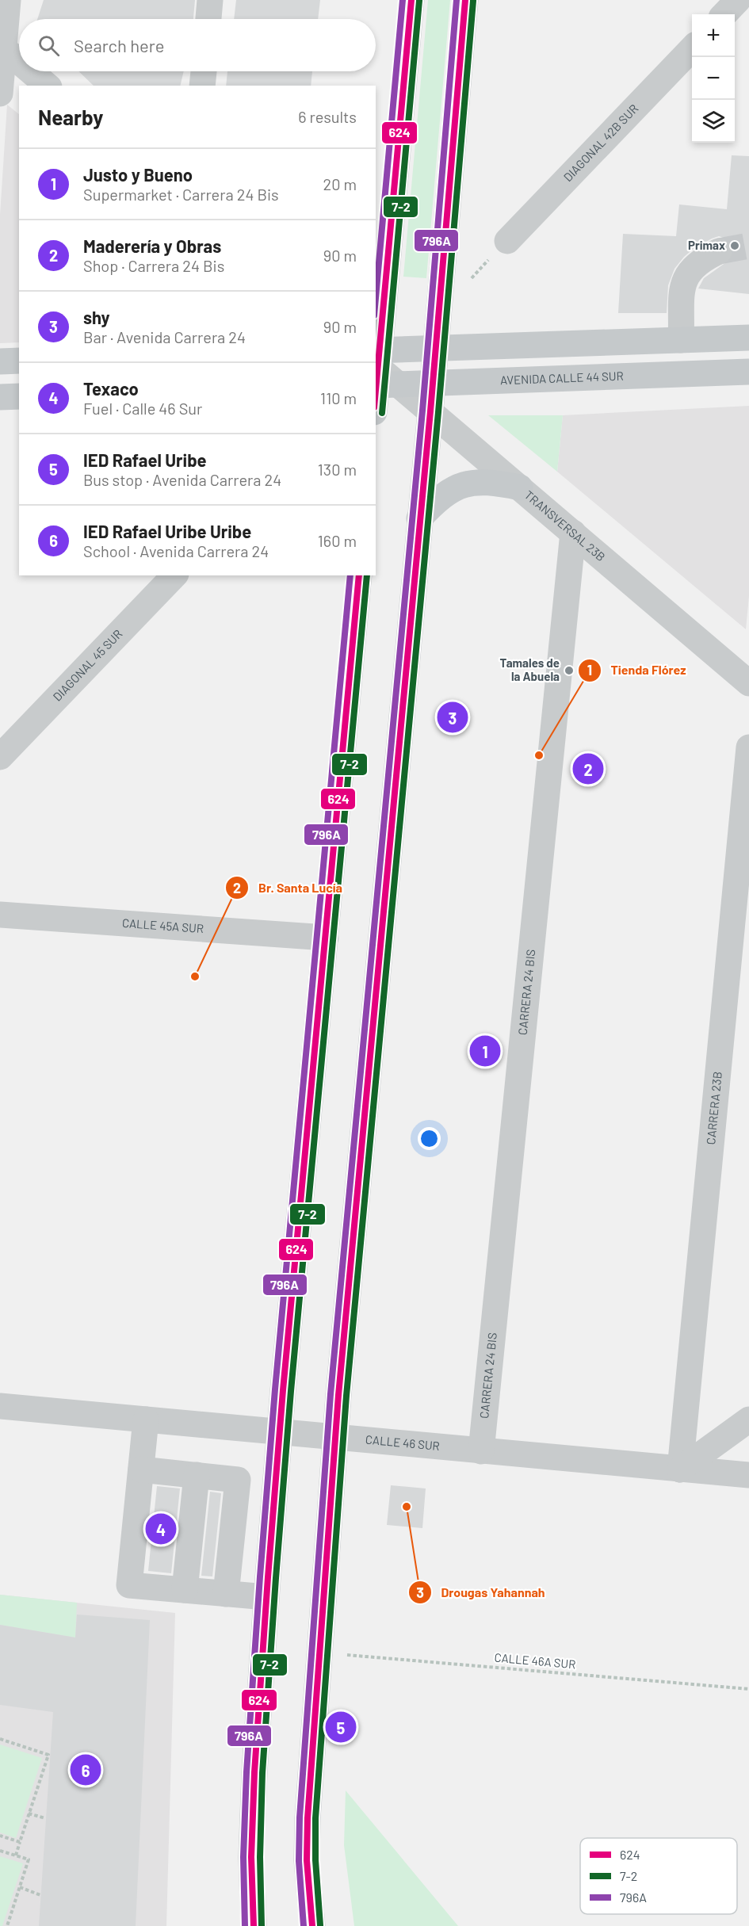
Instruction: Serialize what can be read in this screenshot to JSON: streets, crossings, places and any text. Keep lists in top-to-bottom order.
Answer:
{
  "streets": {
    "main road": ["AVENIDA CALLE 44 SUR"],
    "street": [
      "DIAGONAL 42B SUR",
      "TRANSVERSAL 23B",
      "DIAGONAL 45 SUR",
      "CALLE 45A SUR",
      "CARRERA 24 BIS",
      "CARRERA 23B",
      "CALLE 46 SUR"
    ],
    "path": ["CALLE 46A SUR"]
  },
  "crossings": [
    ["AVENIDA CALLE 44 SUR", "TRANSVERSAL 23B"],
    ["TRANSVERSAL 23B", "CARRERA 24 BIS"],
    ["CARRERA 24 BIS", "CALLE 46 SUR"],
    ["CARRERA 23B", "CALLE 46 SUR"]
  ],
  "places": [
    "Primax",
    "Tamales de la Abuela",
    "Tienda Flórez",
    "Br. Santa Lucía",
    "Drougas Yahannah"
  ],
  "lines": ["transit line 624", "transit line 796A", "transit line 7-2"],
  "legend": ["624", "7-2", "796A"],
  "page": {
    "map_buttons": ["+", "−"],
    "search": "Search here",
    "heading": ["Nearby", "6 results"],
    "list": [
      {
        "mark": "1",
        "name": "Justo y Bueno",
        "note": "Supermarket · Carrera 24 Bis",
        "value": "20 m"
      },
      {
        "mark": "2",
        "name": "Maderería y Obras",
        "note": "Shop · Carrera 24 Bis",
        "value": "90 m"
      },
      {
        "mark": "3",
        "name": "shy",
        "note": "Bar · Avenida Carrera 24",
        "value": "90 m"
      },
      {
        "mark": "4",
        "name": "Texaco",
        "note": "Fuel · Calle 46 Sur",
        "value": "110 m"
      },
      {
        "mark": "5",
        "name": "IED Rafael Uribe",
        "note": "Bus stop · Avenida Carrera 24",
        "value": "130 m"
      },
      {
        "mark": "6",
        "name": "IED Rafael Uribe Uribe",
        "note": "School · Avenida Carrera 24",
        "value": "160 m"
      }
    ],
    "pins": [
      "3",
      "2",
      "1",
      "4",
      "5",
      "6"
    ]
  }
}
